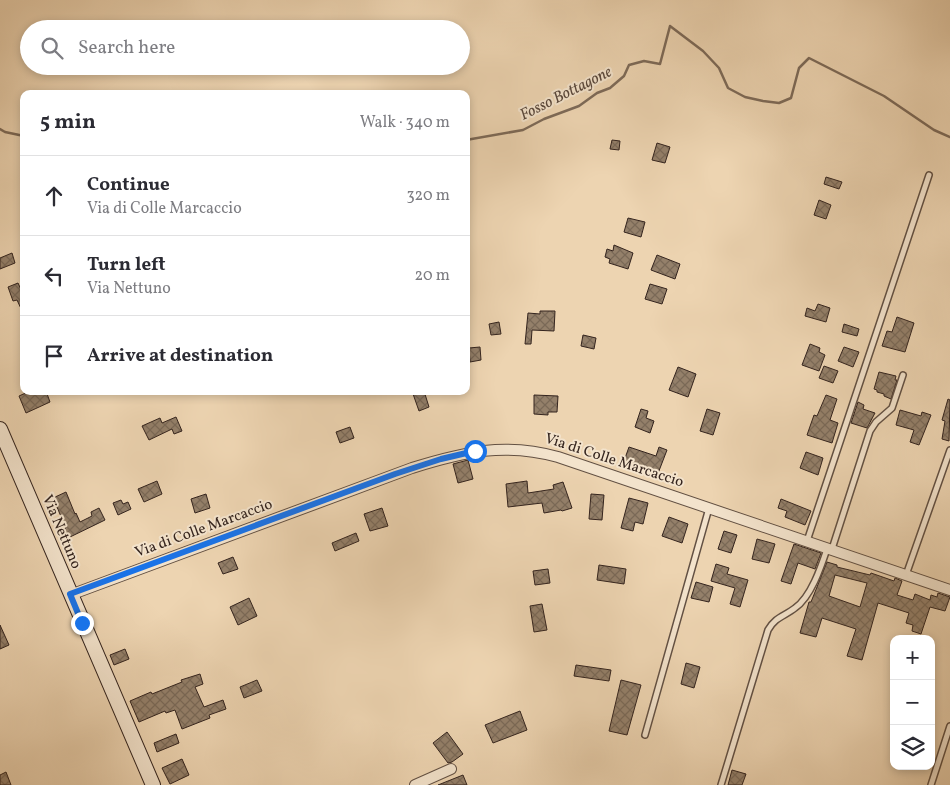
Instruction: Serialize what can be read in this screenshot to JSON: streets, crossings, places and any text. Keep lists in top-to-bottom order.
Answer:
{
  "streets": {
    "main road": ["Via Nettuno"],
    "street": ["Via di Colle Marcaccio"]
  },
  "crossings": [
    ["Via di Colle Marcaccio", "Via Nettuno"]
  ],
  "water": ["Fosso Bottagone"],
  "page": {
    "search": "Search here",
    "heading": ["5 min", "Walk · 340 m"],
    "list": [
      ["Continue", "Via di Colle Marcaccio", "320 m"],
      ["Turn left", "Via Nettuno", "20 m"],
      "Arrive at destination"
    ],
    "map_buttons": ["+", "−"]
  }
}
